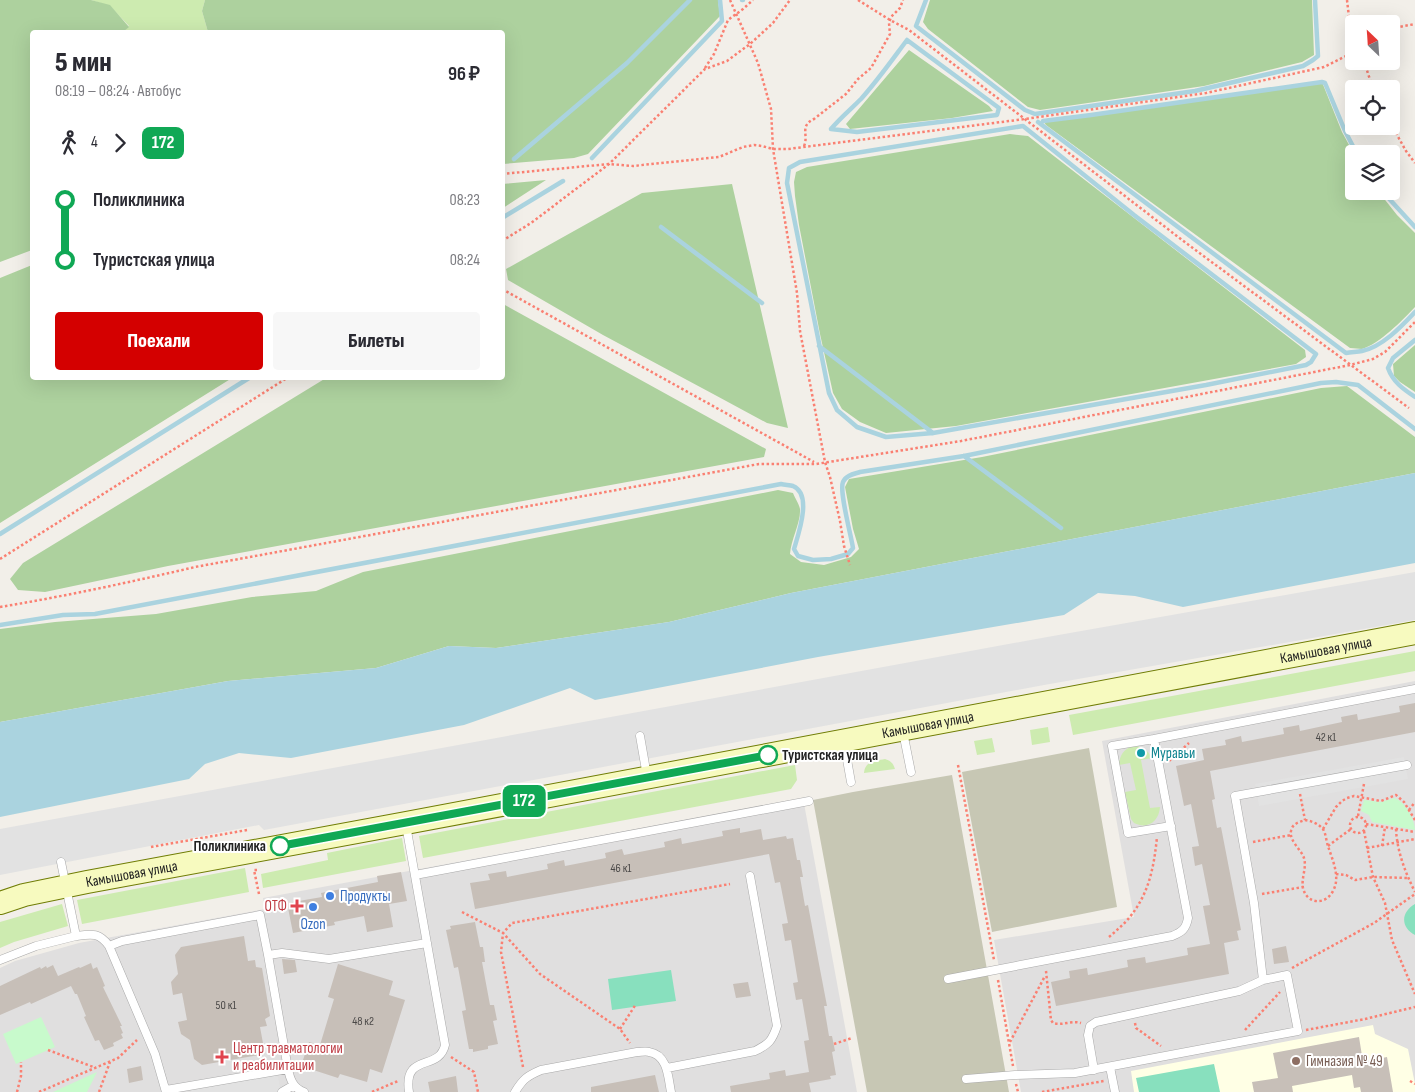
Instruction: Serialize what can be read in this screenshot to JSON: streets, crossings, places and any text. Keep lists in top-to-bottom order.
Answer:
{
  "streets": {
    "street": ["Камышовая улица"]
  },
  "places": {
    "other": [
      "Муравьи",
      "Туристская улица",
      "Поликлиника",
      "Продукты",
      "Ozon",
      "Гимназия № 49"
    ],
    "health": ["ОТФ", "Центр травматологии и реабилитации"]
  },
  "lines": ["bus line 172"],
  "house_numbers": [
    "42 к1",
    "46 к1",
    "50 к1",
    "48 к2"
  ],
  "north": "top left",
  "page": {
    "on_map": "172",
    "heading": ["5 мин", "08:19 – 08:24 · Автобус", "96 ₽"],
    "legs": ["4", "172"],
    "list": [
      {
        "name": "Поликлиника",
        "value": "08:23"
      },
      {
        "name": "Туристская улица",
        "value": "08:24"
      }
    ],
    "buttons": ["Поехали", "Билеты"]
  }
}
